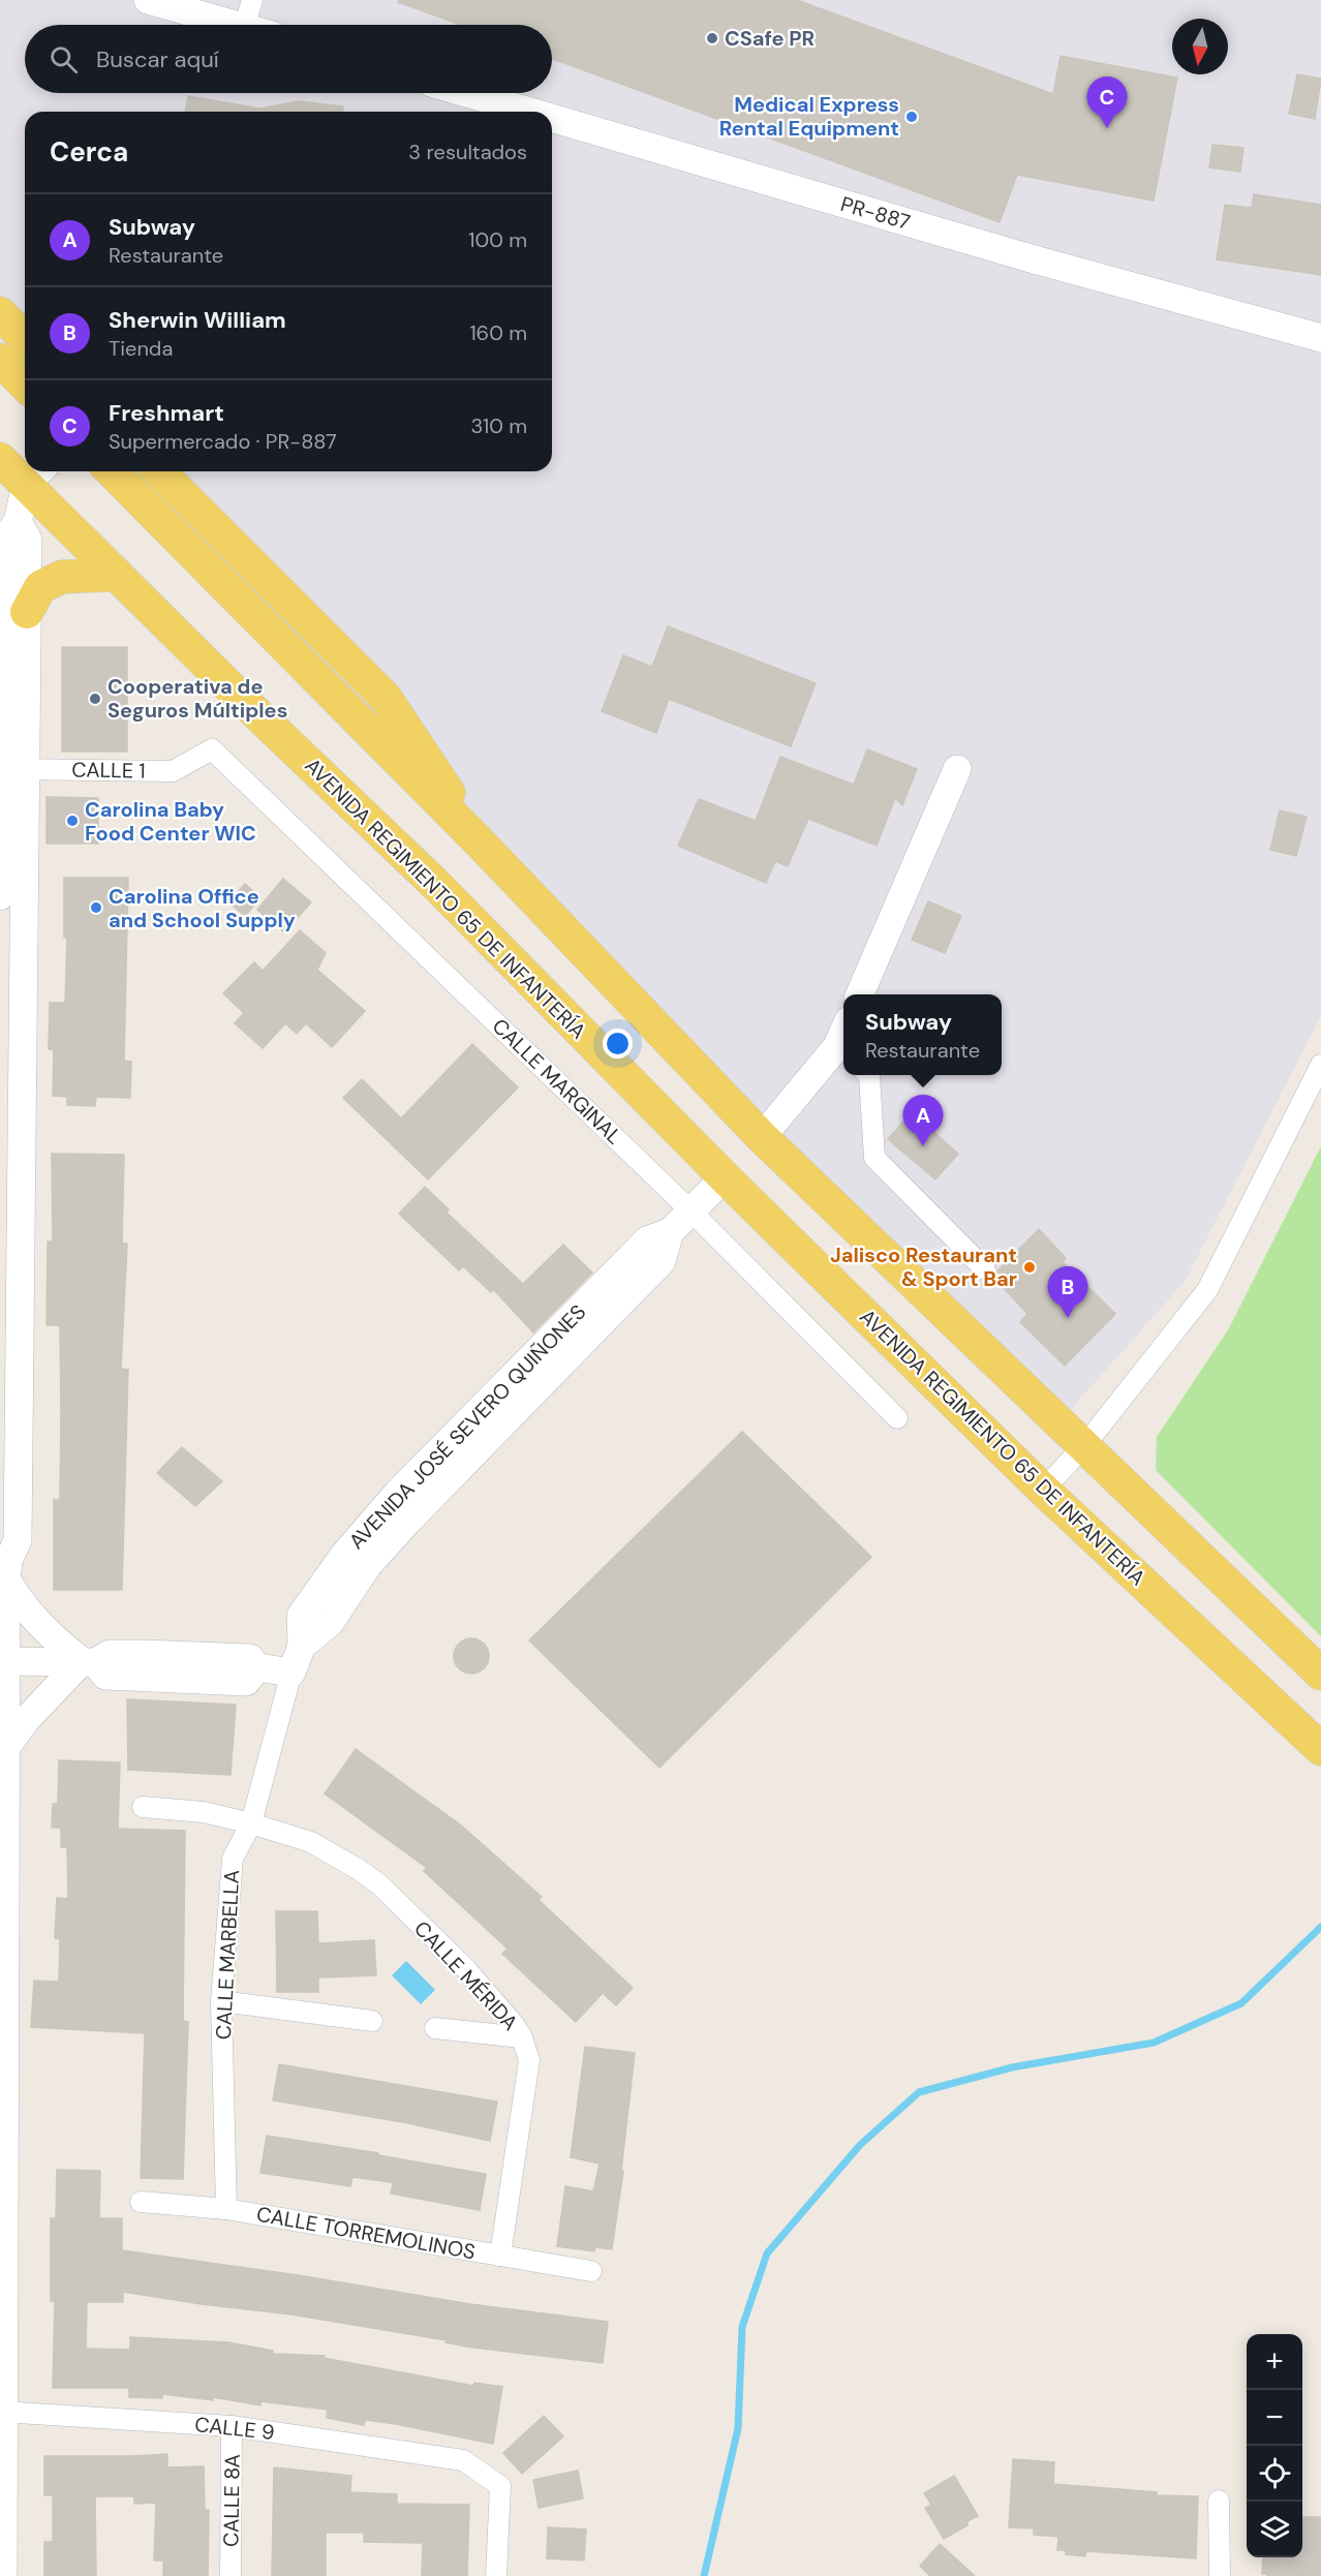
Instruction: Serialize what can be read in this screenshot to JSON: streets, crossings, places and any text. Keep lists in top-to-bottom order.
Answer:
{
  "streets": {
    "main road": ["AVENIDA REGIMIENTO 65 DE INFANTERÍA"],
    "street": [
      "PR-887",
      "CALLE 1",
      "CALLE MARGINAL",
      "AVENIDA JOSÉ SEVERO QUIÑONES",
      "CALLE MARBELLA",
      "CALLE MÉRIDA",
      "CALLE TORREMOLINOS",
      "CALLE 9",
      "CALLE 8A"
    ]
  },
  "crossings": [
    ["CALLE 1", "CALLE MARGINAL"],
    ["AVENIDA REGIMIENTO 65 DE INFANTERÍA", "AVENIDA JOSÉ SEVERO QUIÑONES"],
    ["CALLE MARGINAL", "AVENIDA JOSÉ SEVERO QUIÑONES"],
    ["AVENIDA JOSÉ SEVERO QUIÑONES", "CALLE MARBELLA"],
    ["CALLE MARBELLA", "CALLE MÉRIDA"],
    ["CALLE MARBELLA", "CALLE TORREMOLINOS"],
    ["CALLE MÉRIDA", "CALLE TORREMOLINOS"],
    ["CALLE 9", "CALLE 8A"]
  ],
  "places": [
    "CSafe PR",
    "Medical Express Rental Equipment",
    "Cooperativa de Seguros Múltiples",
    "Carolina Baby Food Center WIC",
    "Carolina Office and School Supply",
    "Jalisco Restaurant & Sport Bar"
  ],
  "north": "bottom",
  "page": {
    "search": "Buscar aquí",
    "pins": ["C", "A", "B"],
    "heading": ["Cerca", "3 resultados"],
    "list": [
      {
        "mark": "A",
        "name": "Subway",
        "note": "Restaurante",
        "value": "100 m"
      },
      {
        "mark": "B",
        "name": "Sherwin William",
        "note": "Tienda",
        "value": "160 m"
      },
      {
        "mark": "C",
        "name": "Freshmart",
        "note": "Supermercado · PR-887",
        "value": "310 m"
      }
    ],
    "popup": ["Subway", "Restaurante"],
    "map_buttons": ["+", "−"]
  }
}
